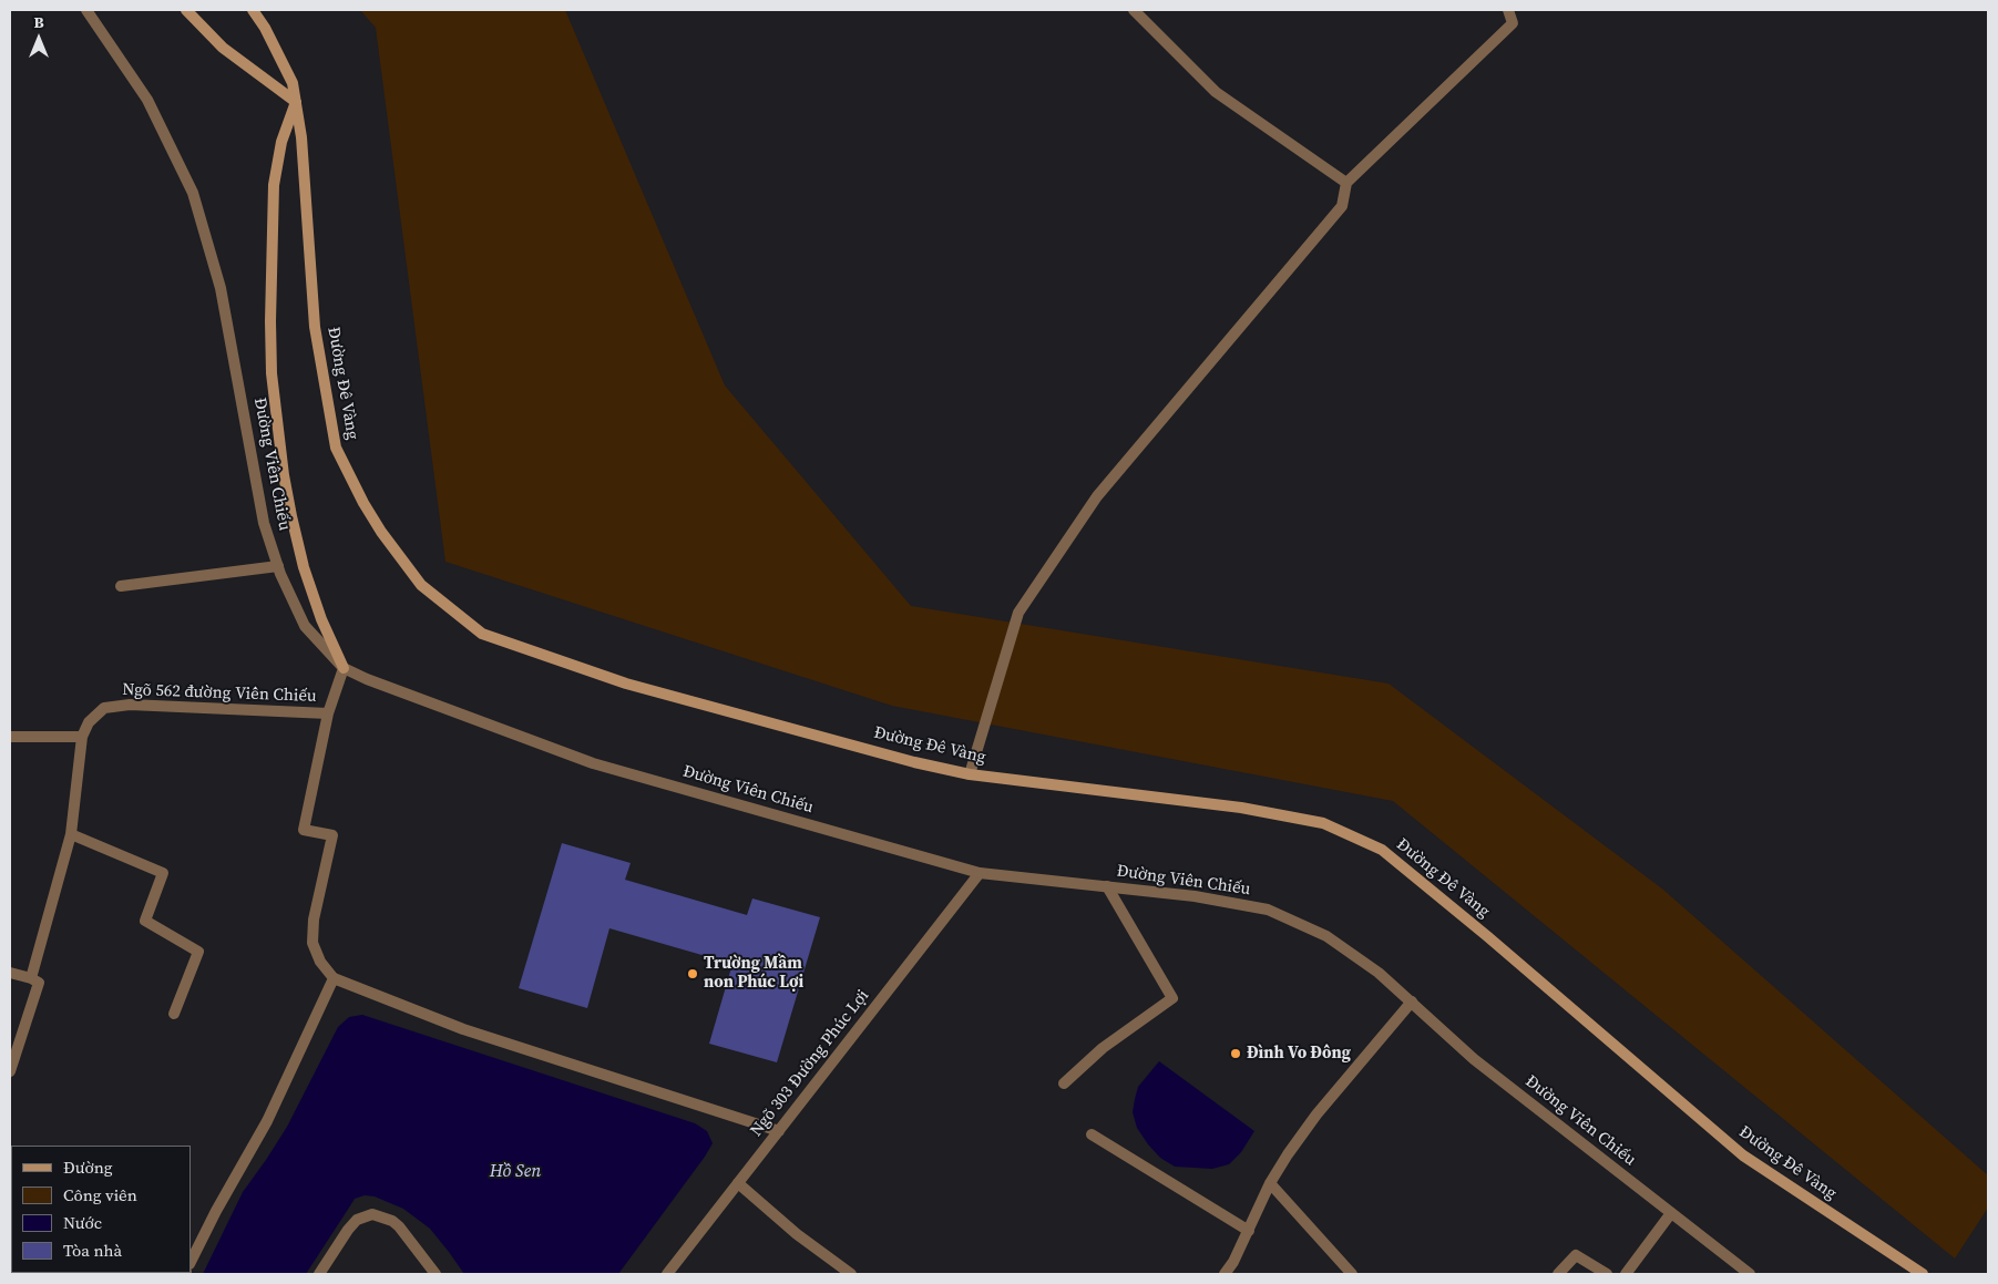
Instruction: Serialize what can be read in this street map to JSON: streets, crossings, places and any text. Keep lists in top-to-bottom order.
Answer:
{
  "streets": {
    "main road": ["Đường Đê Vàng"],
    "street": ["Đường Viên Chiếu", "Ngõ 562 đường Viên Chiếu", "Ngõ 303 Đường Phúc Lợi"]
  },
  "crossings": [
    ["Đường Viên Chiếu", "Ngõ 562 đường Viên Chiếu"],
    ["Đường Viên Chiếu", "Ngõ 303 Đường Phúc Lợi"]
  ],
  "water": ["Hồ Sen"],
  "places": ["Trường Mầm non Phúc Lợi", "Đình Vo Đông"],
  "legend": [
    "Đường",
    "Công viên",
    "Nước",
    "Tòa nhà"
  ],
  "north": "top"
}
